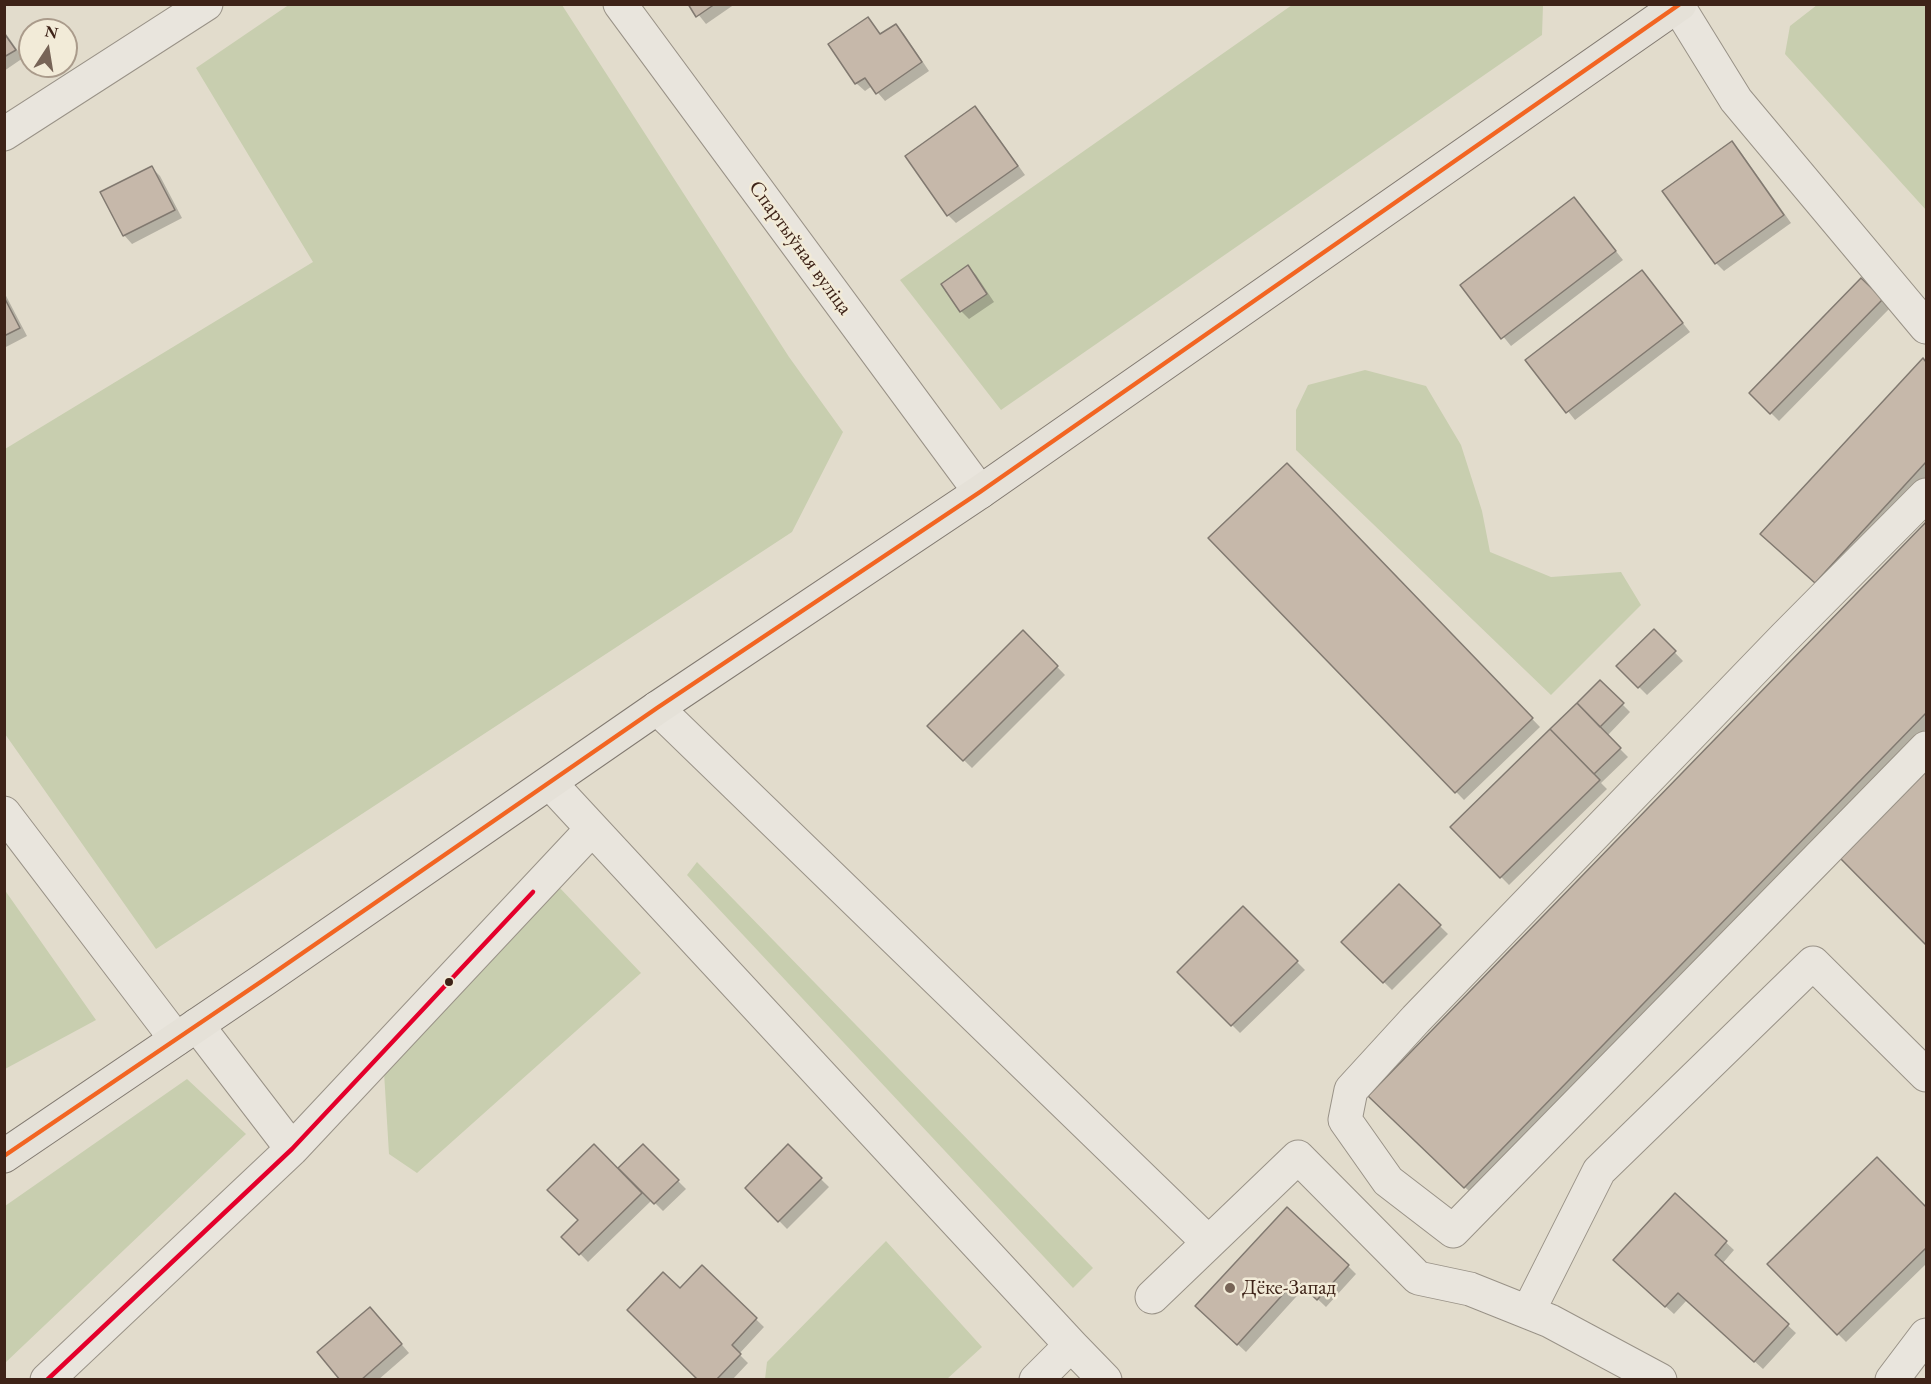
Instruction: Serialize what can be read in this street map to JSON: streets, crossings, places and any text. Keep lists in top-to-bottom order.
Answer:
{
  "streets": {
    "street": ["Спартыўная вуліца"]
  },
  "places": ["Дёке-Запад"],
  "north": "top"
}
